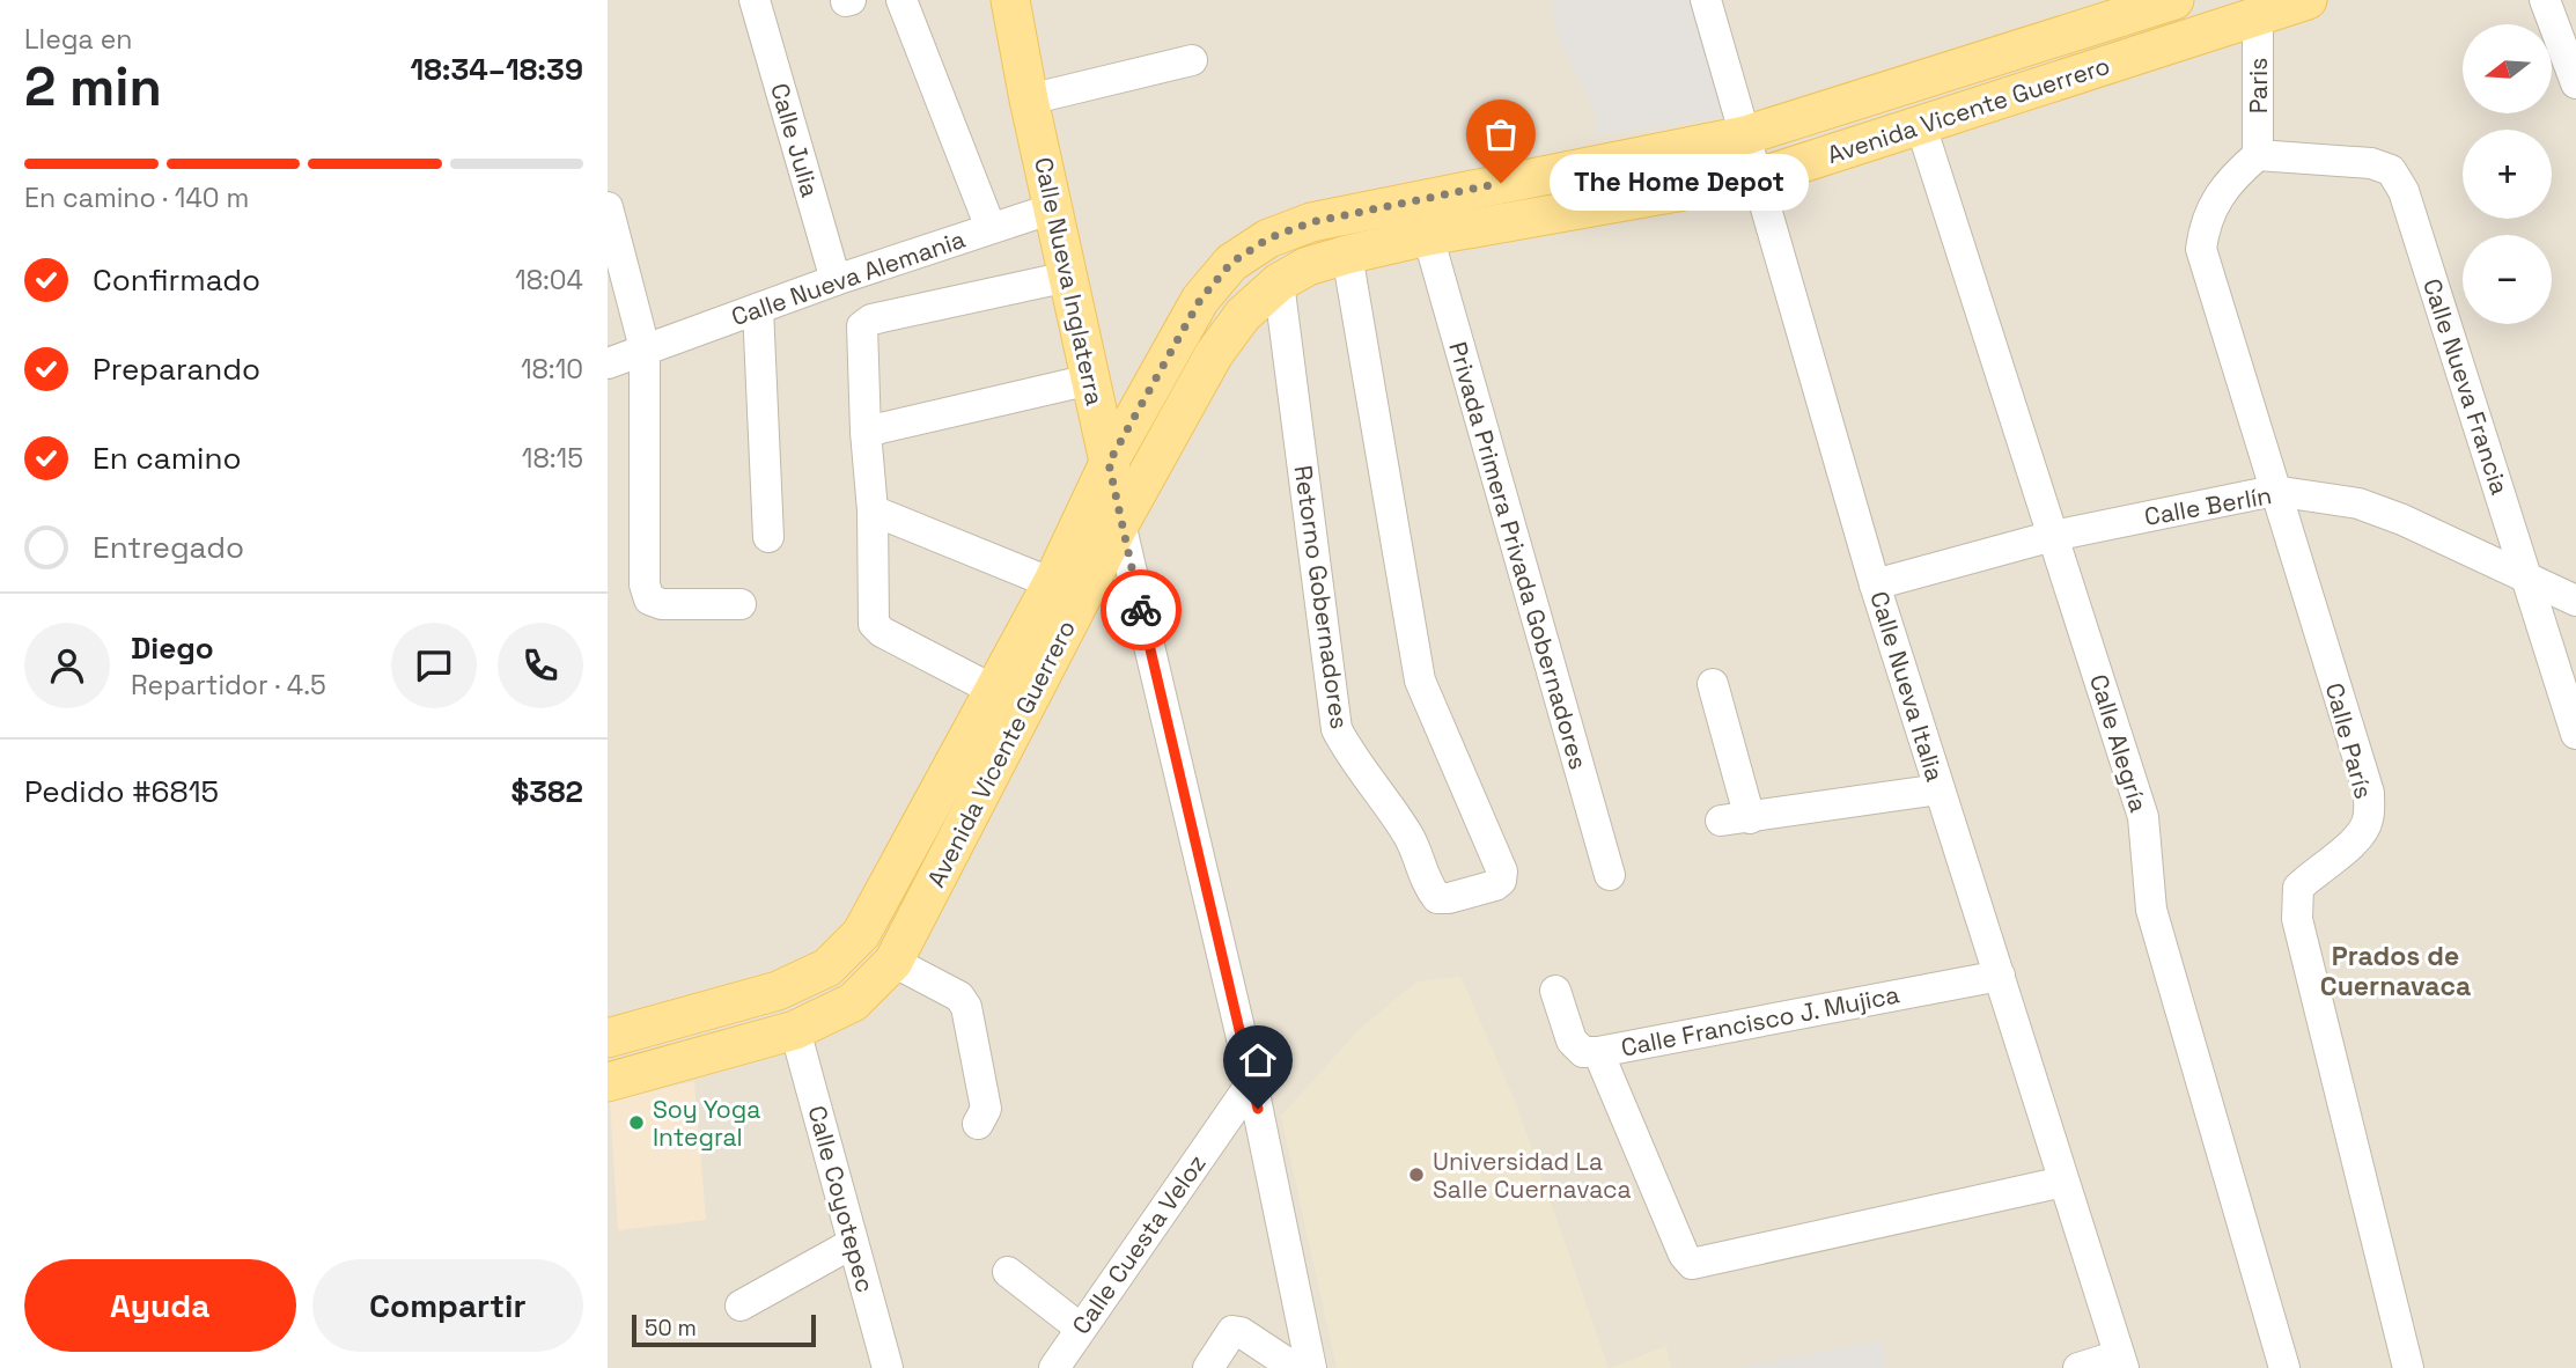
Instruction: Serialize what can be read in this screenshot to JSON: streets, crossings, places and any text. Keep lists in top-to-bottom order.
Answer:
{
  "streets": {
    "main road": ["Avenida Vicente Guerrero", "Calle Nueva Inglaterra"],
    "street": [
      "Paris",
      "Calle Julia",
      "Calle Nueva Alemania",
      "Calle Nueva Francia",
      "Calle Berlín",
      "Privada Primera Privada Gobernadores",
      "Retorno Gobernadores",
      "Calle Nueva Italia",
      "Calle París",
      "Calle Alegría",
      "Calle Francisco J. Mujica",
      "Calle Coyotepec",
      "Calle Cuesta Veloz"
    ]
  },
  "crossings": [
    ["Paris", "Avenida Vicente Guerrero"],
    ["Paris", "Calle Nueva Francia"],
    ["Paris", "Calle París"],
    ["Avenida Vicente Guerrero", "Calle Nueva Inglaterra"],
    ["Avenida Vicente Guerrero", "Privada Primera Privada Gobernadores"],
    ["Avenida Vicente Guerrero", "Retorno Gobernadores"],
    ["Avenida Vicente Guerrero", "Calle Nueva Italia"],
    ["Avenida Vicente Guerrero", "Calle Alegría"],
    ["Avenida Vicente Guerrero", "Calle Coyotepec"],
    ["Calle Julia", "Calle Nueva Alemania"],
    ["Calle Nueva Alemania", "Calle Nueva Inglaterra"],
    ["Calle Nueva Inglaterra", "Calle Cuesta Veloz"],
    ["Calle Nueva Francia", "Calle Berlín"],
    ["Calle Nueva Francia", "Calle París"],
    ["Calle Berlín", "Calle Nueva Italia"],
    ["Calle Berlín", "Calle París"],
    ["Calle Berlín", "Calle Alegría"],
    ["Calle Nueva Italia", "Calle Francisco J. Mujica"]
  ],
  "districts": ["Prados de Cuernavaca"],
  "places": ["The Home Depot", "Soy Yoga Integral", "Universidad La Salle Cuernavaca"],
  "scale_bar": "50 m",
  "north": "left",
  "page": {
    "heading": ["2 min", "Llega en", "18:34–18:39"],
    "panel": [
      "Diego",
      "Repartidor · 4.5",
      "Pedido #6815",
      "$382"
    ],
    "map_buttons": ["+", "−"],
    "bar": "En camino · 140 m",
    "bubble": "The Home Depot",
    "list": [
      ["Confirmado", "18:04"],
      ["Preparando", "18:10"],
      ["En camino", "18:15"],
      "Entregado"
    ],
    "buttons": ["Ayuda", "Compartir"],
    "scale": "50 m"
  }
}
